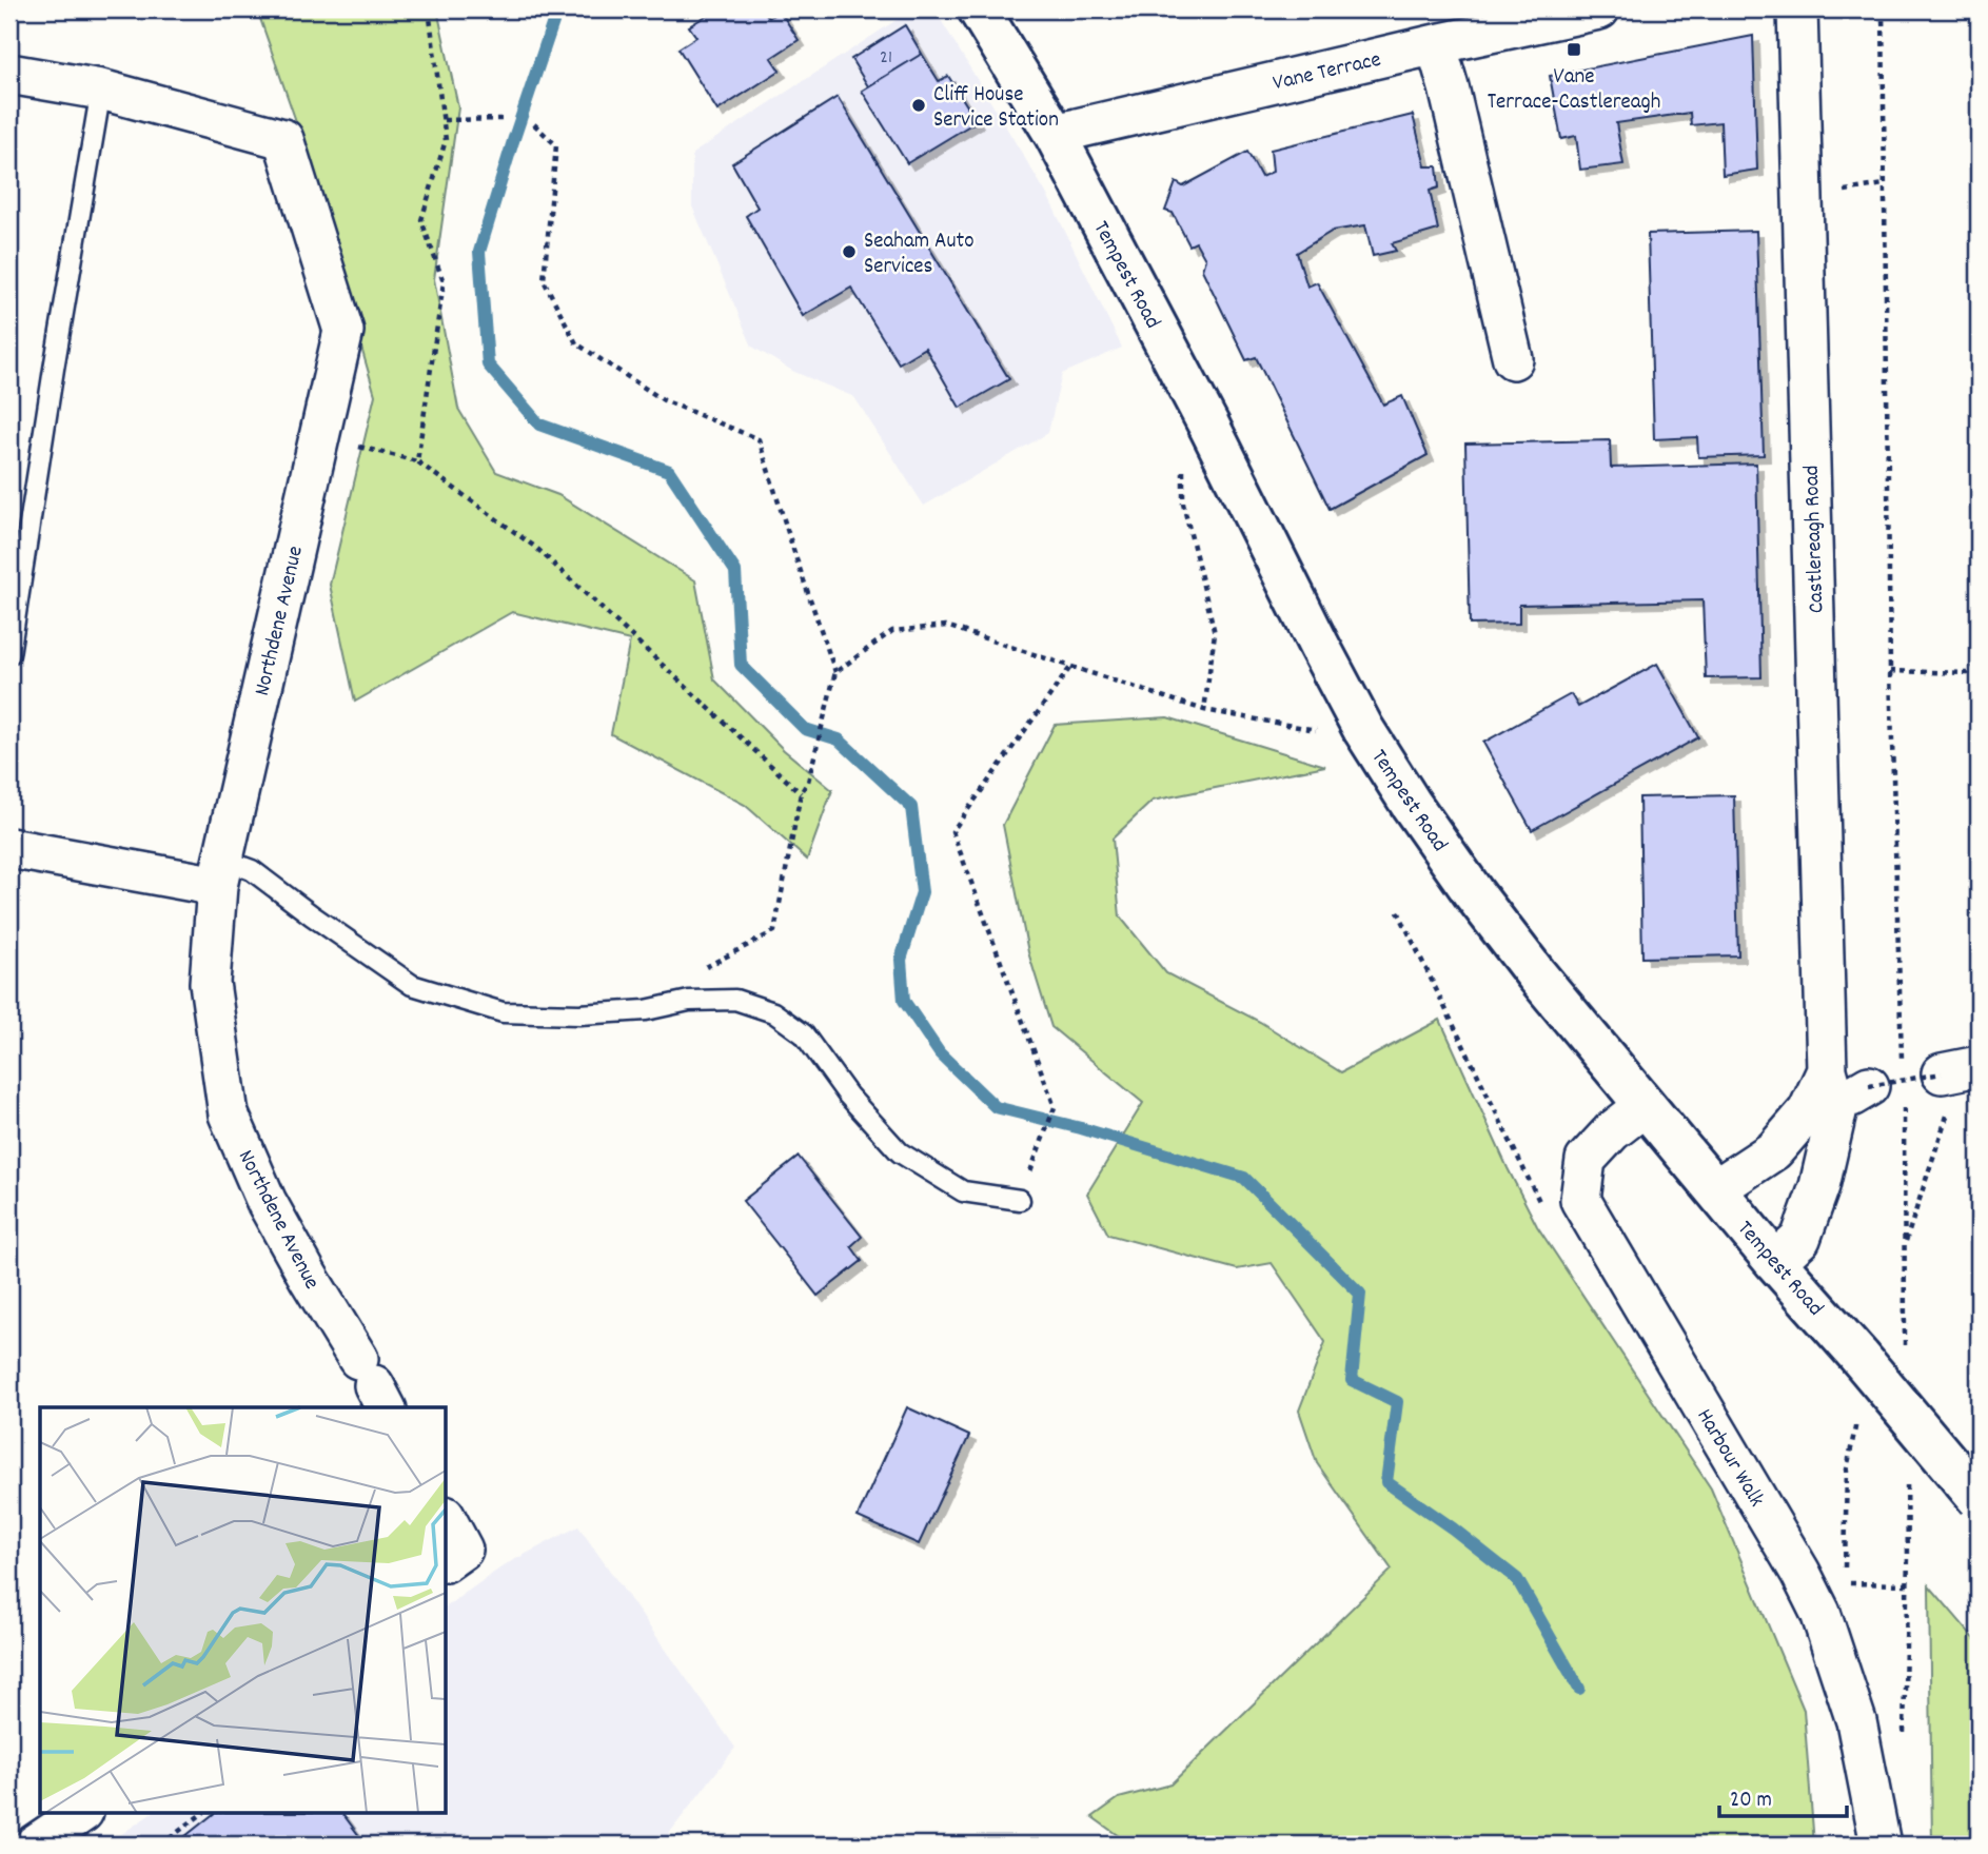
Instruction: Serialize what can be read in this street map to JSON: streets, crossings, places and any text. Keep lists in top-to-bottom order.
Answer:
{
  "streets": {
    "main road": ["Tempest Road"],
    "street": [
      "Vane Terrace",
      "Castlereagh Road",
      "Northdene Avenue",
      "Harbour Walk"
    ]
  },
  "crossings": [
    ["Vane Terrace", "Tempest Road"],
    ["Tempest Road", "Castlereagh Road"],
    ["Tempest Road", "Harbour Walk"]
  ],
  "places": {
    "transit": ["Vane Terrace-Castlereagh"],
    "other": ["Cliff House Service Station", "Seaham Auto Services"]
  },
  "house_numbers": ["21"],
  "scale_bar": "20 m"
}
